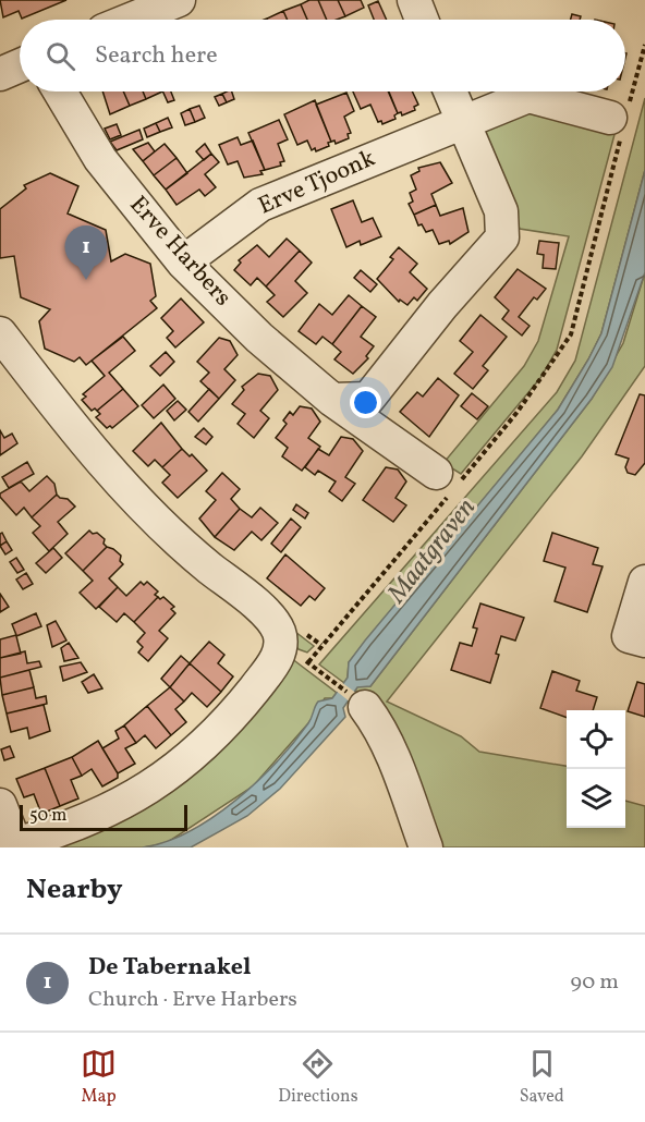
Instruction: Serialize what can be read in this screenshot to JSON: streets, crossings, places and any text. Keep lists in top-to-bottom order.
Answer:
{
  "streets": {
    "street": ["Erve Tjoonk", "Erve Harbers"]
  },
  "crossings": [
    ["Erve Tjoonk", "Erve Harbers"]
  ],
  "water": ["Maatgraven"],
  "scale_bar": "50 m",
  "page": {
    "search": "Search here",
    "pins": "1",
    "scale": "50 m",
    "heading": "Nearby",
    "list": [
      {
        "mark": "1",
        "name": "De Tabernakel",
        "note": "Church · Erve Harbers",
        "value": "90 m"
      }
    ],
    "nav": ["Map", "Directions", "Saved"]
  }
}
